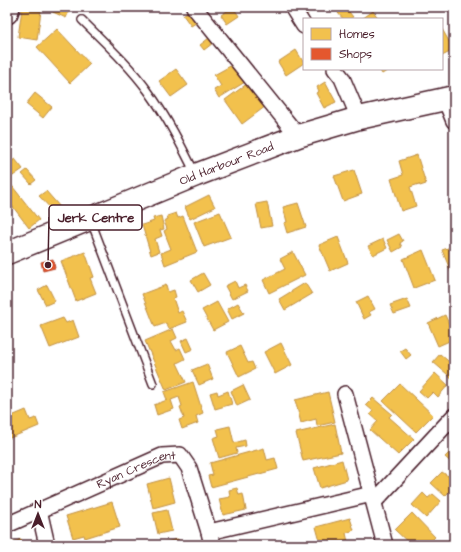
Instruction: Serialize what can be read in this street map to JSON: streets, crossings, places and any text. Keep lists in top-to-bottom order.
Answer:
{
  "streets": {
    "main road": ["Old Harbour Road"],
    "street": ["Ryan Crescent"]
  },
  "places": ["Jerk Centre"],
  "legend": ["Homes", "Shops"],
  "north": "top"
}
